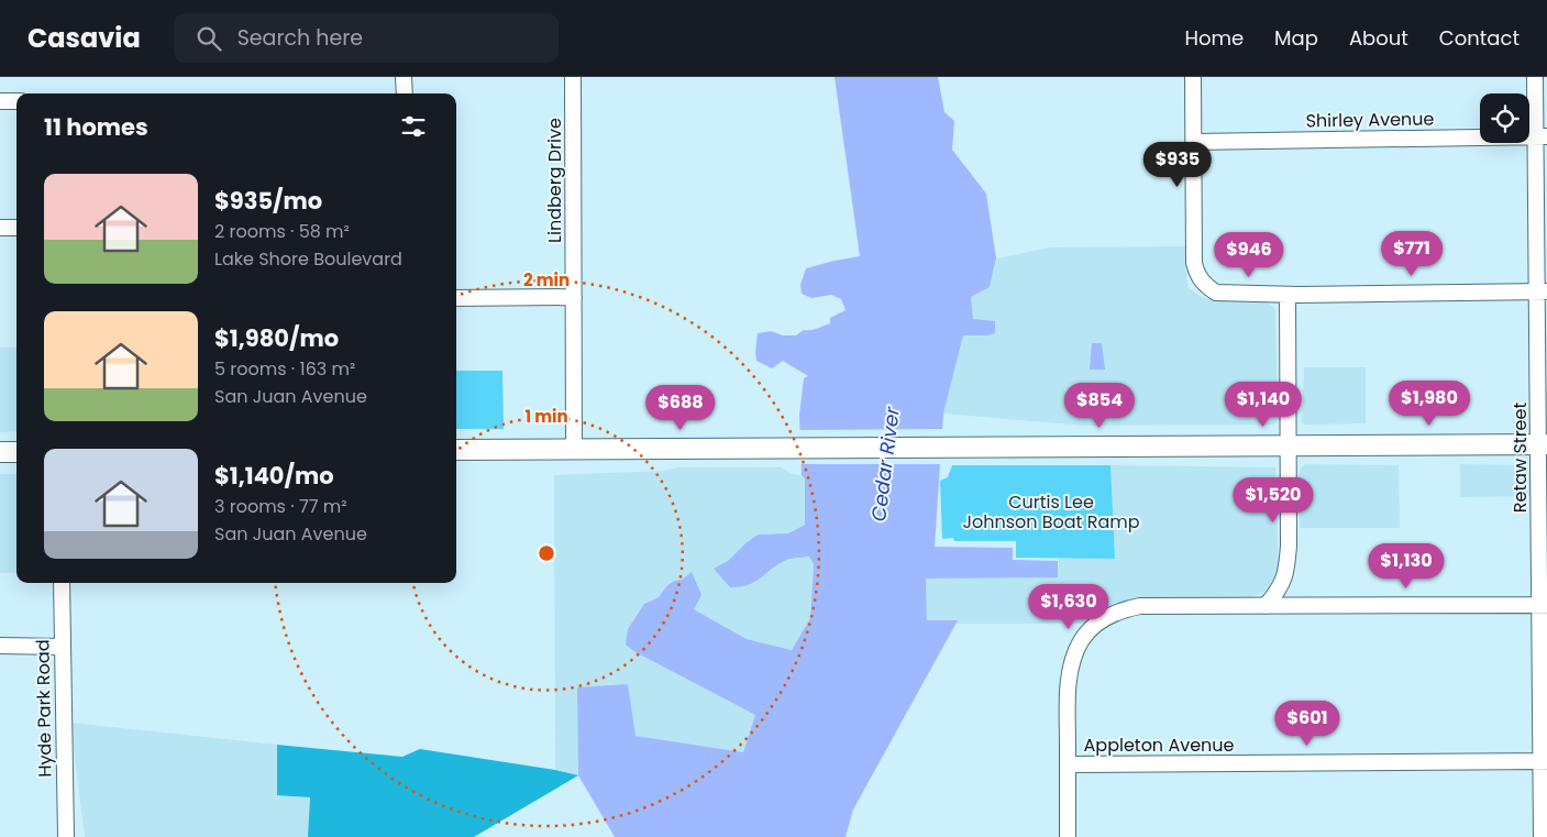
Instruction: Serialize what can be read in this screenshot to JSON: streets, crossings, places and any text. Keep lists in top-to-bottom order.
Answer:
{
  "streets": {
    "street": [
      "Shirley Avenue",
      "Lindberg Drive",
      "Retaw Street",
      "Hyde Park Road",
      "Appleton Avenue"
    ]
  },
  "crossings": [
    ["Shirley Avenue", "Retaw Street"],
    ["Retaw Street", "Appleton Avenue"]
  ],
  "water": ["Cedar River"],
  "parks": ["Curtis Lee Johnson Boat Ramp"],
  "page": {
    "header": "Casavia",
    "search": "Search here",
    "nav": [
      "Home",
      "Map",
      "About",
      "Contact"
    ],
    "heading": "11 homes",
    "price": [
      "$935",
      "$771",
      "$946",
      "$1,980",
      "$1,140",
      "$854",
      "$688",
      "$1,520",
      "$1,130",
      "$1,630",
      "$601"
    ],
    "list": [
      {
        "name": "$935/mo",
        "note": "2 rooms · 58 m² · Lake Shore Boulevard"
      },
      {
        "name": "$1,980/mo",
        "note": "5 rooms · 163 m² · San Juan Avenue"
      },
      {
        "name": "$1,140/mo",
        "note": "3 rooms · 77 m² · San Juan Avenue"
      }
    ]
  },
  "rings": ["2 min", "1 min"]
}
